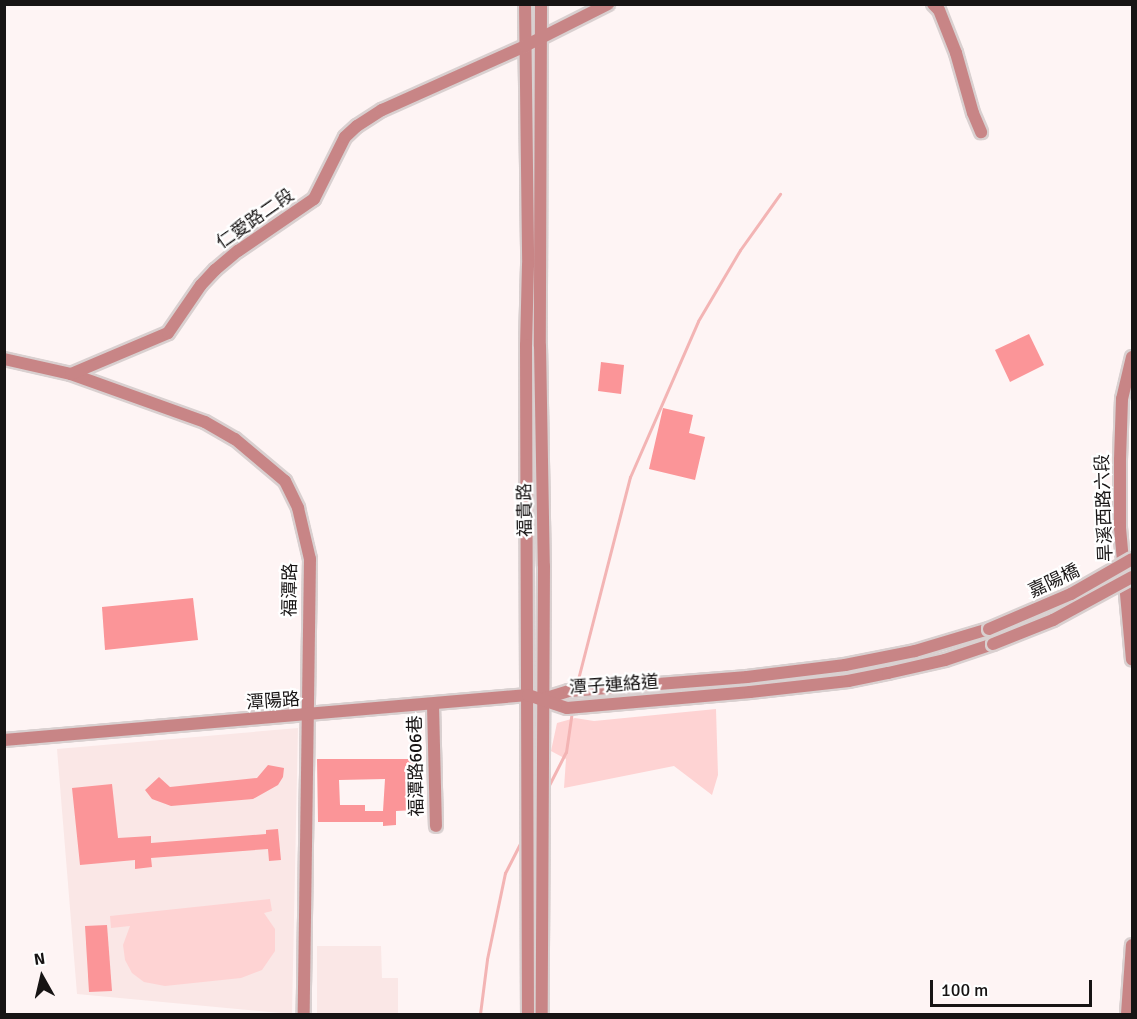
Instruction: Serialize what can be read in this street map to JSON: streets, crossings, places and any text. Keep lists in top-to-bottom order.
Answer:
{
  "streets": {
    "street": [
      "仁愛路二段",
      "旱溪西路六段",
      "福貴路",
      "嘉陽橋",
      "福潭路",
      "潭子連絡道",
      "潭陽路",
      "福潭路606巷"
    ]
  },
  "crossings": [
    ["仁愛路二段", "福貴路"],
    ["仁愛路二段", "福潭路"],
    ["福貴路", "潭子連絡道"],
    ["福貴路", "潭陽路"],
    ["嘉陽橋", "潭子連絡道"],
    ["福潭路", "潭陽路"],
    ["潭子連絡道", "潭陽路"],
    ["潭陽路", "福潭路606巷"]
  ],
  "scale_bar": "100 m",
  "north": "top"
}
